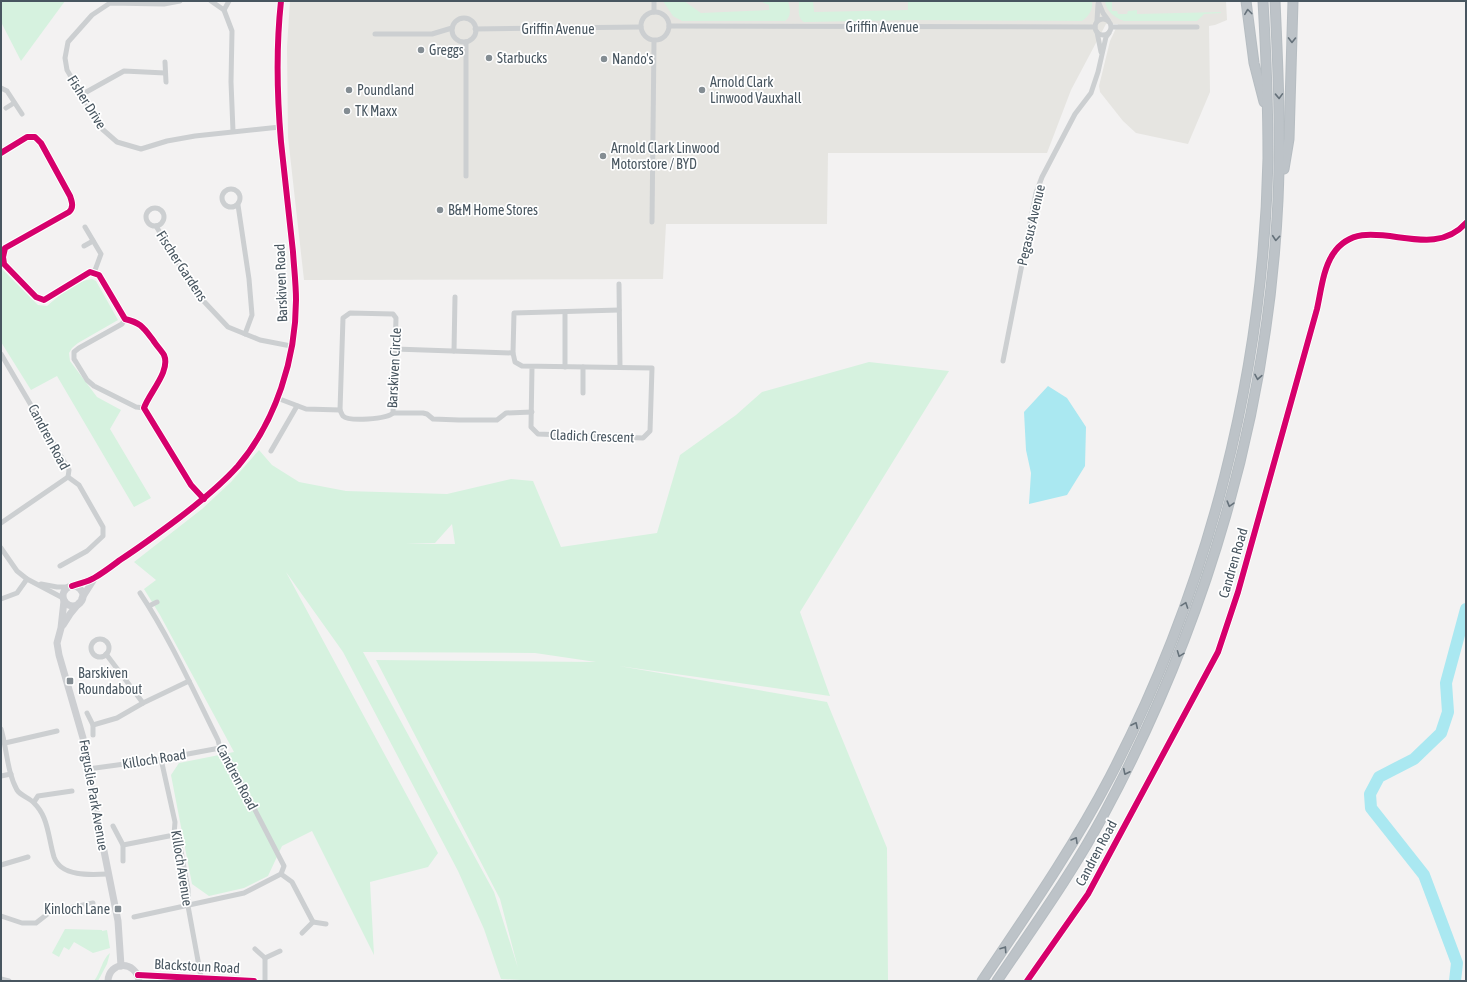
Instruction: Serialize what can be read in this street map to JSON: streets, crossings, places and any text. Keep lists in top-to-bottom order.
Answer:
{
  "streets": {
    "street": [
      "Griffin Avenue",
      "Fisher Drive",
      "Pegasus Avenue",
      "Fischer Gardens",
      "Barskiven Road",
      "Barskiven Circle",
      "Cladich Crescent",
      "Candren Road",
      "Killoch Road",
      "Ferguslie Park Avenue",
      "Killoch Avenue",
      "Blackstoun Road"
    ]
  },
  "crossings": [
    ["Fisher Drive", "Barskiven Road"],
    ["Fischer Gardens", "Barskiven Road"],
    ["Barskiven Road", "Barskiven Circle"],
    ["Barskiven Road", "Ferguslie Park Avenue"],
    ["Candren Road", "Killoch Road"],
    ["Killoch Road", "Ferguslie Park Avenue"],
    ["Killoch Road", "Killoch Avenue"],
    ["Killoch Avenue", "Blackstoun Road"]
  ],
  "places": {
    "other": [
      "Greggs",
      "Starbucks",
      "Nando's",
      "Poundland",
      "Arnold Clark Linwood Vauxhall",
      "TK Maxx",
      "Arnold Clark Linwood Motorstore / BYD",
      "B&M Home Stores"
    ],
    "transit": ["Barskiven Roundabout", "Kinloch Lane"]
  }
}
